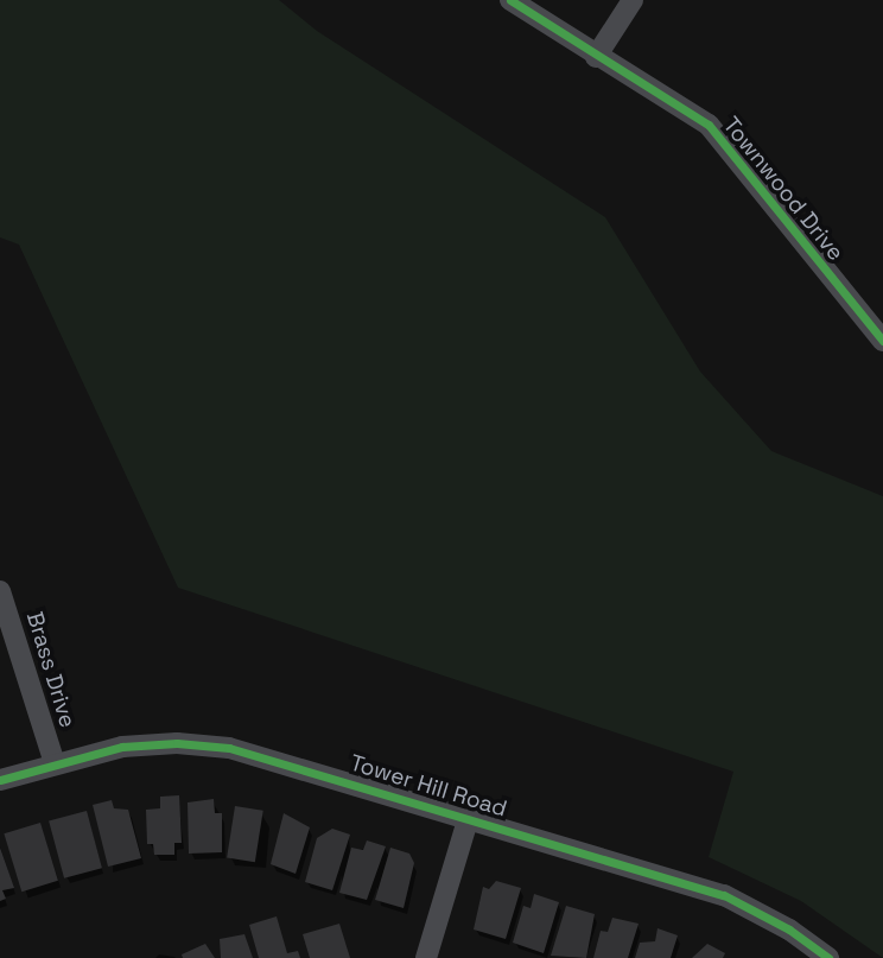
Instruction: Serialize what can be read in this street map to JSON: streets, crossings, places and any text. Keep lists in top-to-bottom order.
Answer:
{
  "streets": {
    "street": ["Townwood Drive", "Brass Drive", "Tower Hill Road"]
  },
  "crossings": [
    ["Brass Drive", "Tower Hill Road"]
  ]
}
